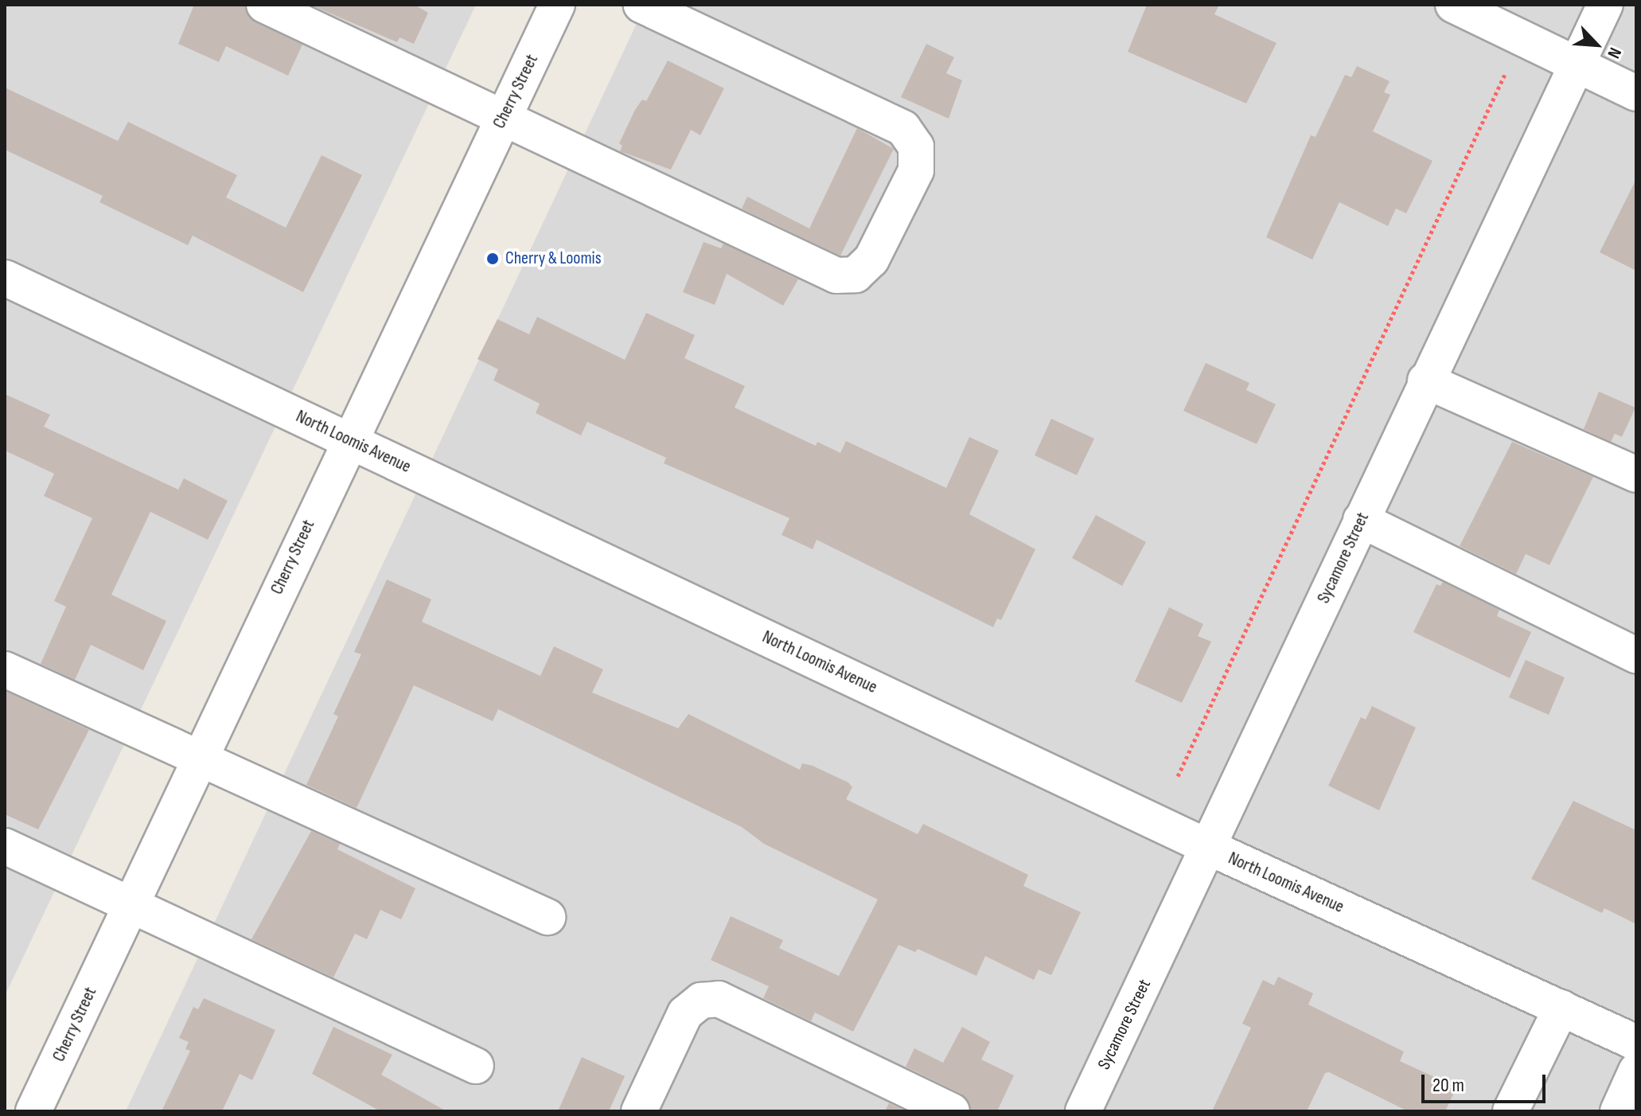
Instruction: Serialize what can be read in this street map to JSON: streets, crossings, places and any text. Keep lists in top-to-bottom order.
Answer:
{
  "streets": {
    "street": ["Cherry Street", "North Loomis Avenue", "Sycamore Street"]
  },
  "crossings": [
    ["Cherry Street", "North Loomis Avenue"],
    ["North Loomis Avenue", "Sycamore Street"]
  ],
  "places": ["Cherry & Loomis"],
  "scale_bar": "20 m",
  "north": "bottom right"
}
